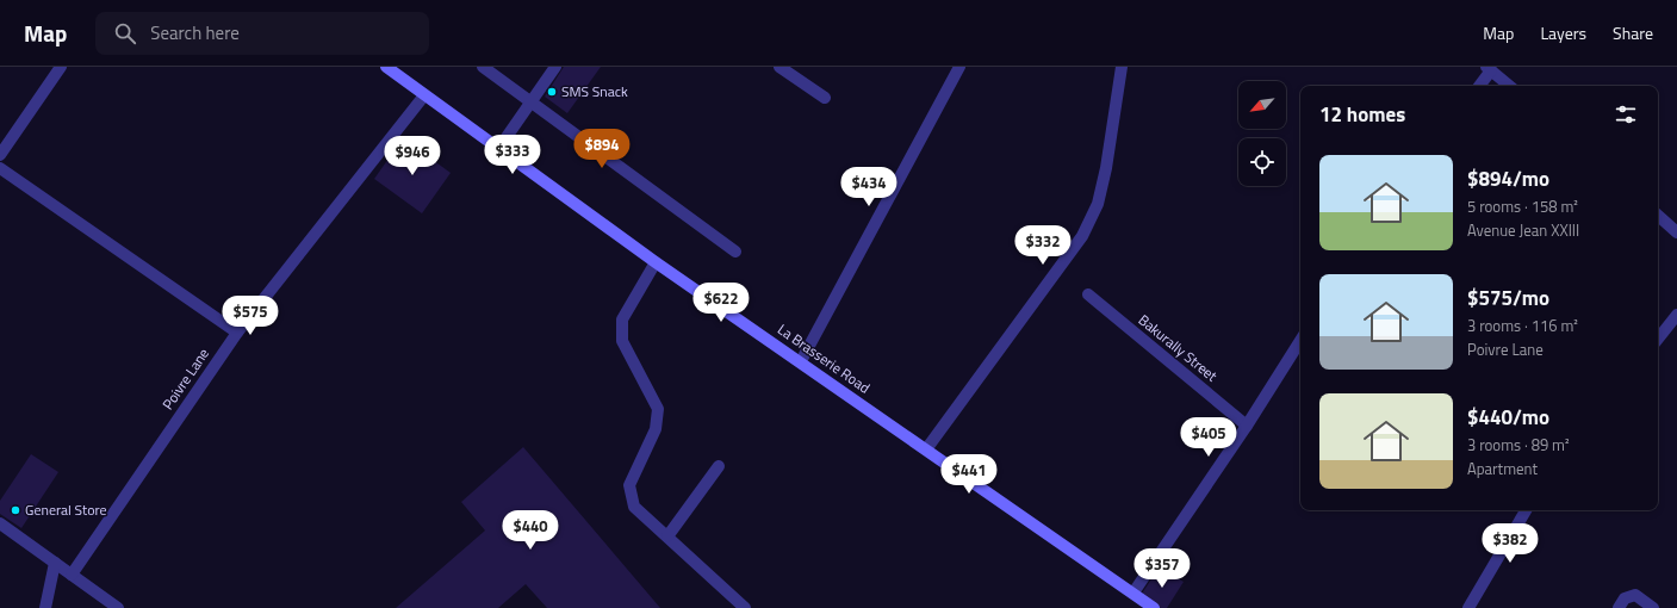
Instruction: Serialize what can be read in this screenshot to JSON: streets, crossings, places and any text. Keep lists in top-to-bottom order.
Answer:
{
  "streets": {
    "main road": ["La Brasserie Road"],
    "street": ["Bakurally Street", "Poivre Lane"]
  },
  "crossings": [
    ["La Brasserie Road", "Poivre Lane"]
  ],
  "places": ["SMS Snack", "General Store"],
  "north": "bottom left",
  "page": {
    "header": "Map",
    "search": "Search here",
    "nav": ["Map", "Layers", "Share"],
    "heading": "12 homes",
    "price": [
      "$894",
      "$333",
      "$946",
      "$434",
      "$332",
      "$622",
      "$575",
      "$405",
      "$441",
      "$440",
      "$382",
      "$357"
    ],
    "list": [
      {
        "name": "$894/mo",
        "note": "5 rooms · 158 m² · Avenue Jean XXIII"
      },
      {
        "name": "$575/mo",
        "note": "3 rooms · 116 m² · Poivre Lane"
      },
      {
        "name": "$440/mo",
        "note": "3 rooms · 89 m² · Apartment"
      }
    ]
  }
}
